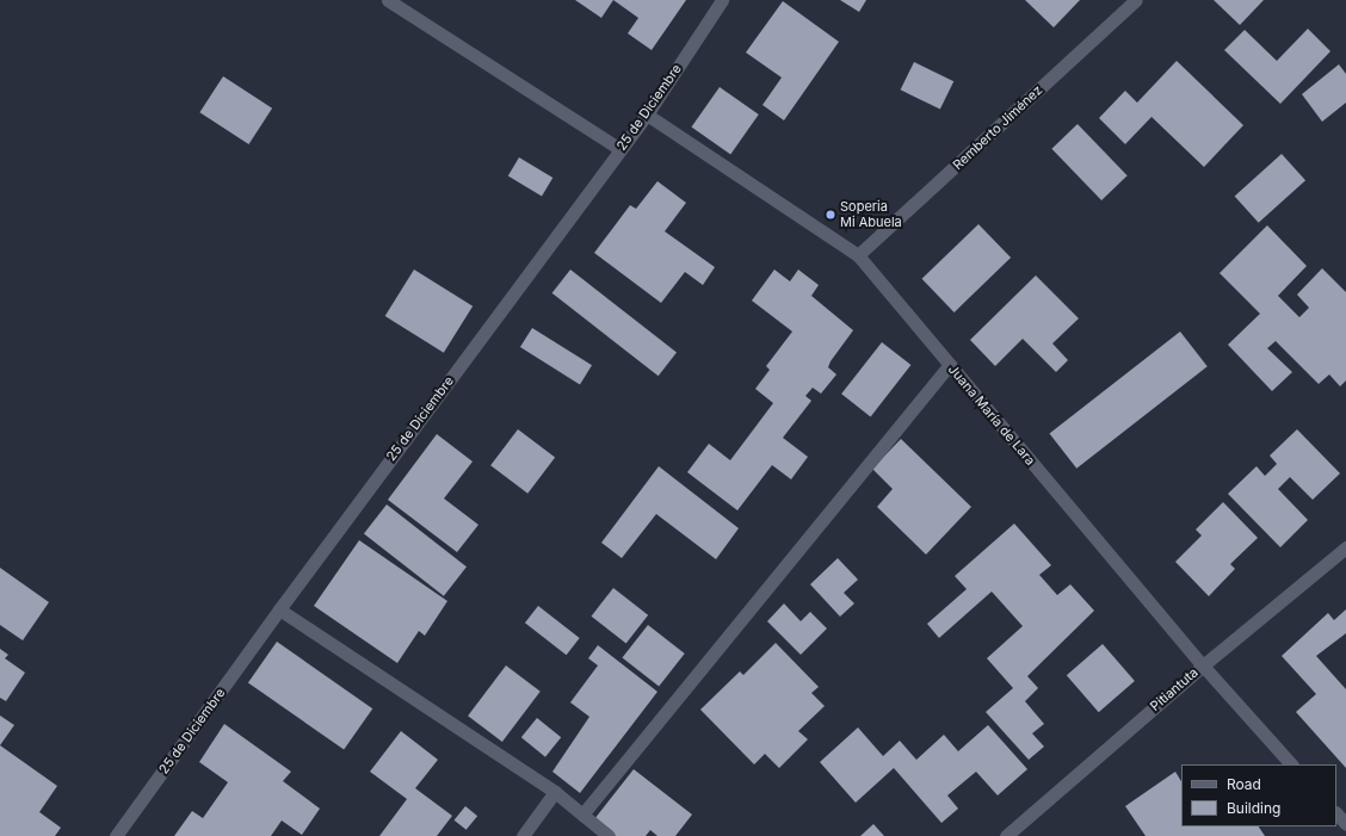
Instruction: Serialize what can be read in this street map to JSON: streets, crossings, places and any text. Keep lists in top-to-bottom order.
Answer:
{
  "streets": {
    "street": [
      "25 de Diciembre",
      "Remberto Jiménez",
      "Juana María de Lara",
      "Pitiantuta"
    ]
  },
  "crossings": [
    ["25 de Diciembre", "Juana María de Lara"],
    ["Remberto Jiménez", "Juana María de Lara"],
    ["Juana María de Lara", "Pitiantuta"]
  ],
  "places": ["Soperia Mi Abuela"],
  "legend": ["Road", "Building"]
}
